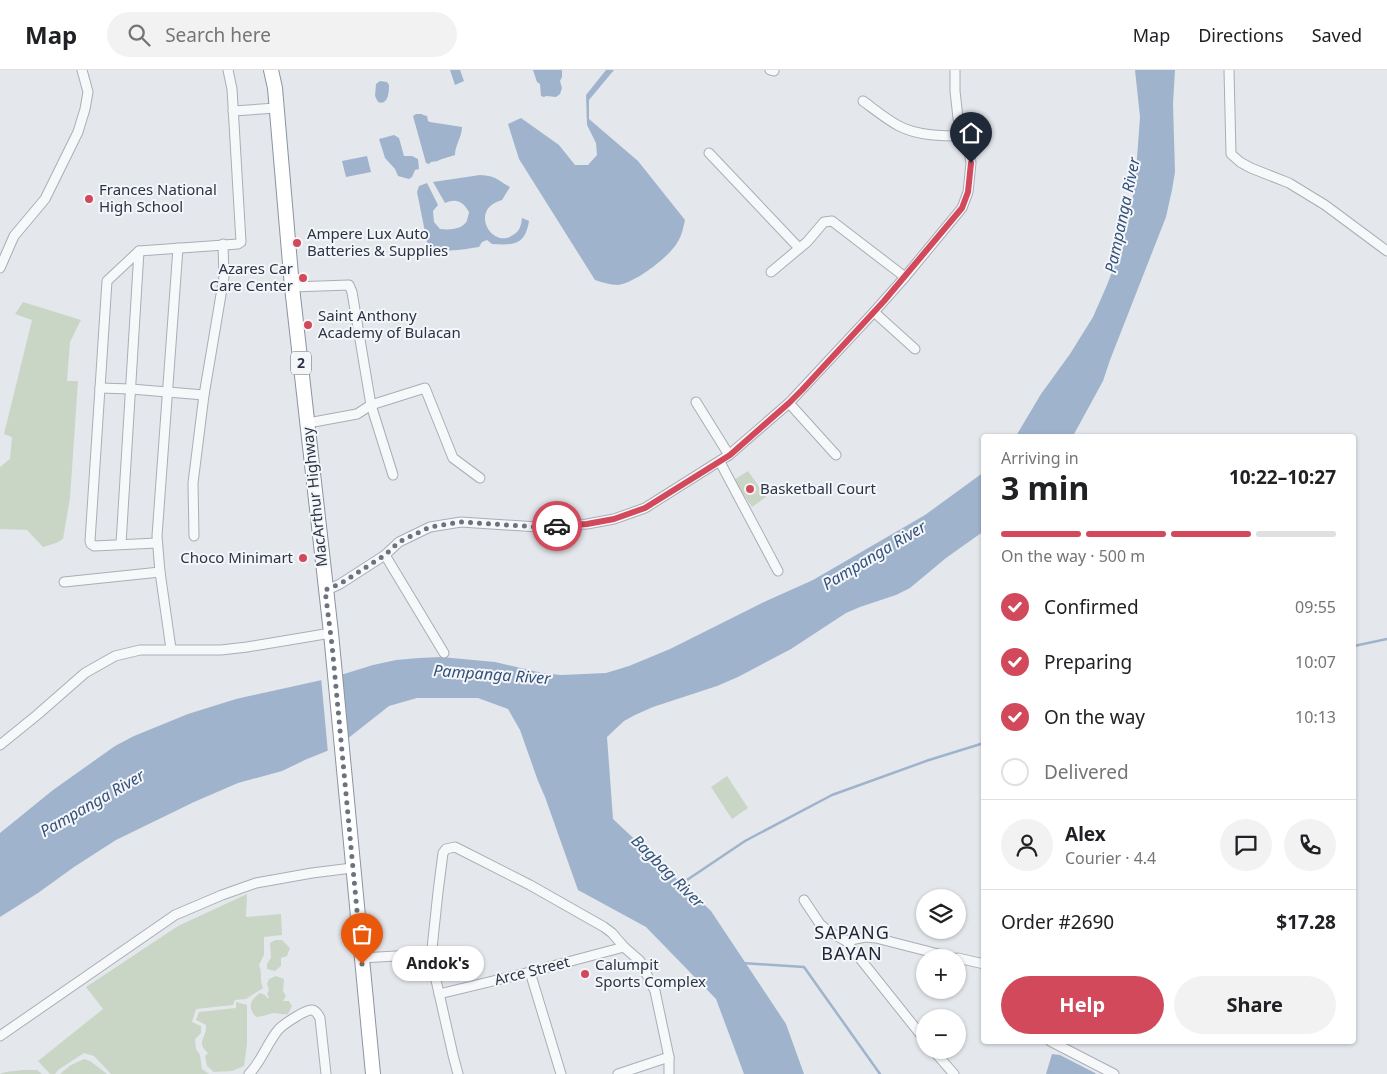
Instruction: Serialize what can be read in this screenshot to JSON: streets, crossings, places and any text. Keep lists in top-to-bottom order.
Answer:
{
  "streets": {
    "highway": ["2", "MacArthur Highway"],
    "street": ["Arce Street"]
  },
  "districts": ["SAPANG BAYAN"],
  "water": ["Pampanga River", "Bagbag River"],
  "places": [
    "Frances National High School",
    "Ampere Lux Auto Batteries & Supplies",
    "Azares Car Care Center",
    "Saint Anthony Academy of Bulacan",
    "Basketball Court",
    "Choco Minimart",
    "Andok's",
    "Calumpit Sports Complex"
  ],
  "page": {
    "header": "Map",
    "search": "Search here",
    "nav": ["Map", "Directions", "Saved"],
    "heading": ["3 min", "Arriving in", "10:22–10:27"],
    "panel": [
      "Alex",
      "Courier · 4.4",
      "Order #2690",
      "$17.28"
    ],
    "bar": "On the way · 500 m",
    "list": [
      ["Confirmed", "09:55"],
      ["Preparing", "10:07"],
      ["On the way", "10:13"],
      "Delivered"
    ],
    "map_buttons": ["+", "−"],
    "bubble": "Andok's",
    "buttons": ["Help", "Share"]
  }
}
